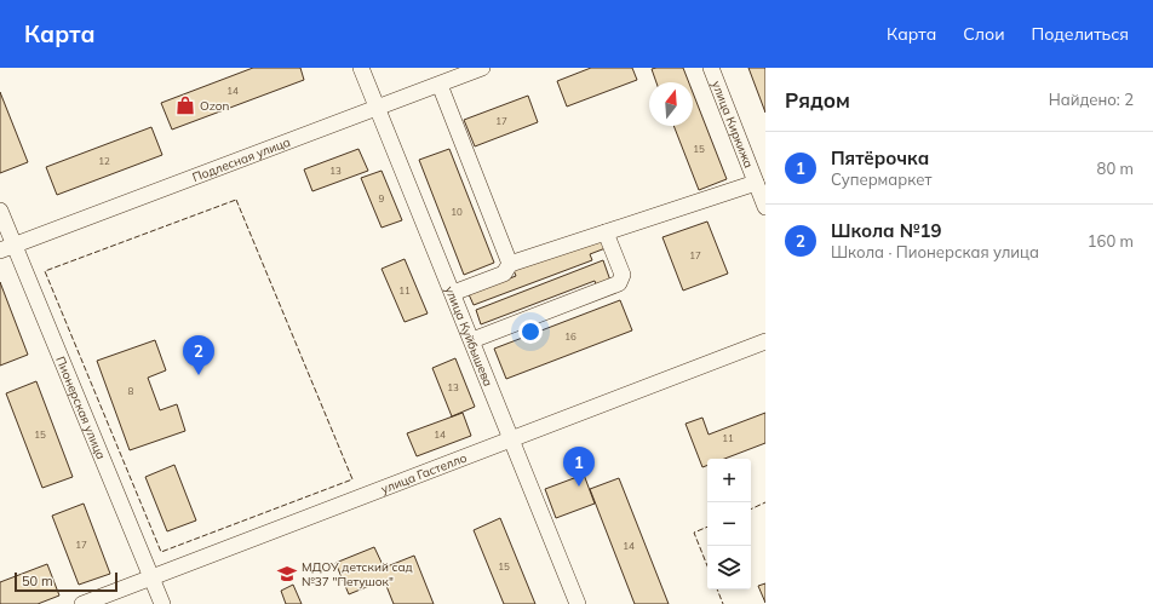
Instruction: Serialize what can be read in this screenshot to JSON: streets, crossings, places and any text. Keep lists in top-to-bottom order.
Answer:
{
  "streets": {
    "street": [
      "улица Киркижа",
      "Подлесная улица",
      "улица Куйбышева",
      "Пионерская улица",
      "улица Гастелло"
    ]
  },
  "crossings": [
    ["Подлесная улица", "улица Куйбышева"],
    ["Подлесная улица", "Пионерская улица"],
    ["улица Куйбышева", "улица Гастелло"],
    ["Пионерская улица", "улица Гастелло"]
  ],
  "places": {
    "shop": ["Ozon"],
    "school or university": ["МДОУ детский сад №37 \"Петушок\""]
  },
  "house_numbers": [
    "14",
    "17",
    "15",
    "12",
    "13",
    "9",
    "10",
    "17",
    "11",
    "16",
    "13",
    "8",
    "15",
    "14",
    "11",
    "17",
    "14",
    "15"
  ],
  "scale_bar": "50 m",
  "north": "top",
  "page": {
    "header": "Карта",
    "nav": ["Карта", "Слои", "Поделиться"],
    "heading": ["Рядом", "Найдено: 2"],
    "list": [
      {
        "mark": "1",
        "name": "Пятёрочка",
        "note": "Супермаркет",
        "value": "80 m"
      },
      {
        "mark": "2",
        "name": "Школа №19",
        "note": "Школа · Пионерская улица",
        "value": "160 m"
      }
    ],
    "pins": ["2", "1"],
    "map_buttons": ["+", "−"],
    "scale": "50 m"
  }
}
